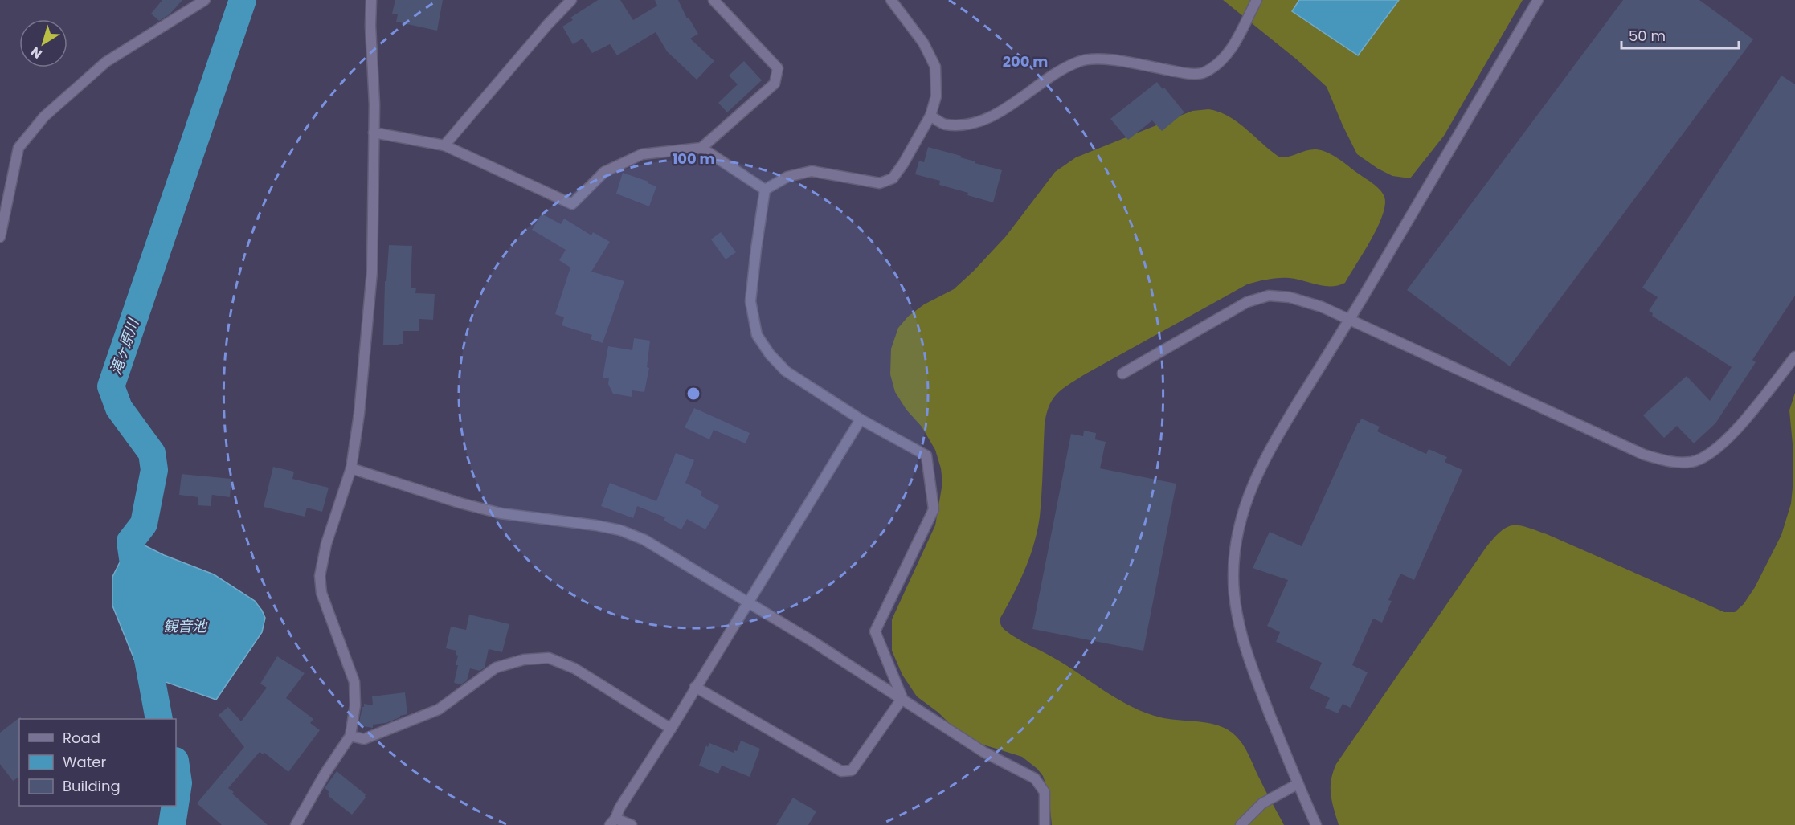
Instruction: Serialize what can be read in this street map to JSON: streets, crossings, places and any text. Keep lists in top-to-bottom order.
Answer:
{
  "water": ["滝ヶ原川", "観音池"],
  "legend": ["Road", "Water", "Building"],
  "scale_bar": "50 m",
  "north": "bottom left",
  "rings": ["200 m", "100 m"]
}
